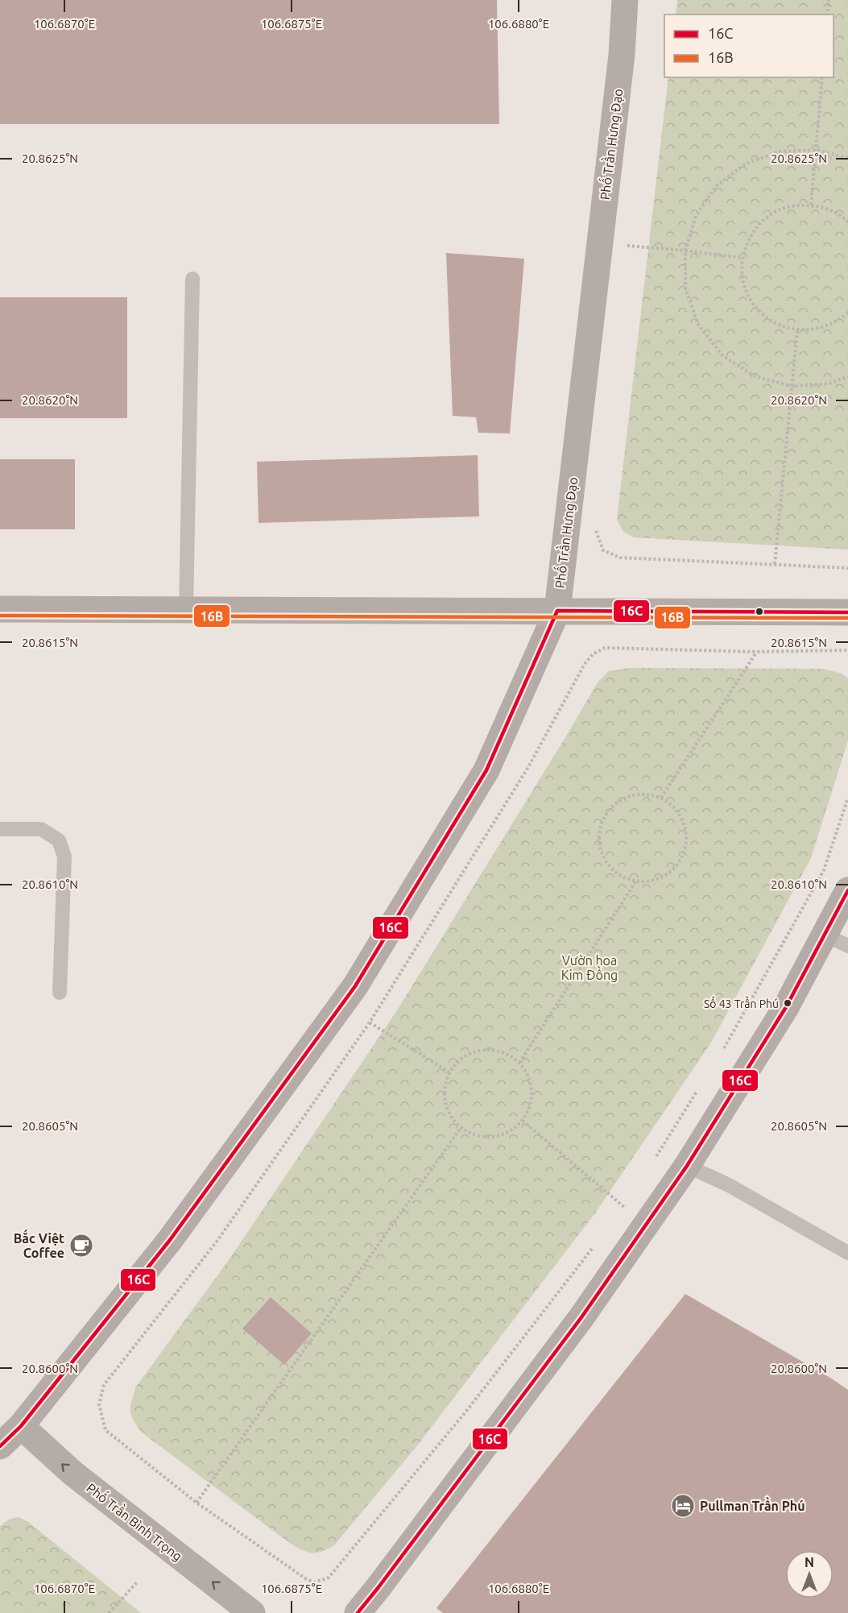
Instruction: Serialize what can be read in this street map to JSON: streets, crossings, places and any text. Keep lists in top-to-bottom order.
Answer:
{
  "streets": {
    "main road": ["Phố Trần Hưng Đạo", "Phố Trần Bình Trọng"]
  },
  "crossings": [
    ["Phố Trần Hưng Đạo", "Phố Trần Bình Trọng"]
  ],
  "one_way": ["Phố Trần Bình Trọng"],
  "parks": ["Vườn hoa Kim Đồng"],
  "places": {
    "other": ["Số 43 Trần Phú"],
    "cafe": ["Bắc Việt Coffee"],
    "hotel": ["Pullman Trần Phú"]
  },
  "lines": ["transit line 16C", "transit line 16B"],
  "legend": ["16C", "16B"],
  "north": "top",
  "coordinates": [
    "106.6870°E",
    "106.6875°E",
    "106.6880°E",
    "20.8625°N",
    "20.8620°N",
    "20.8615°N",
    "20.8610°N",
    "20.8605°N",
    "20.8600°N"
  ]
}
